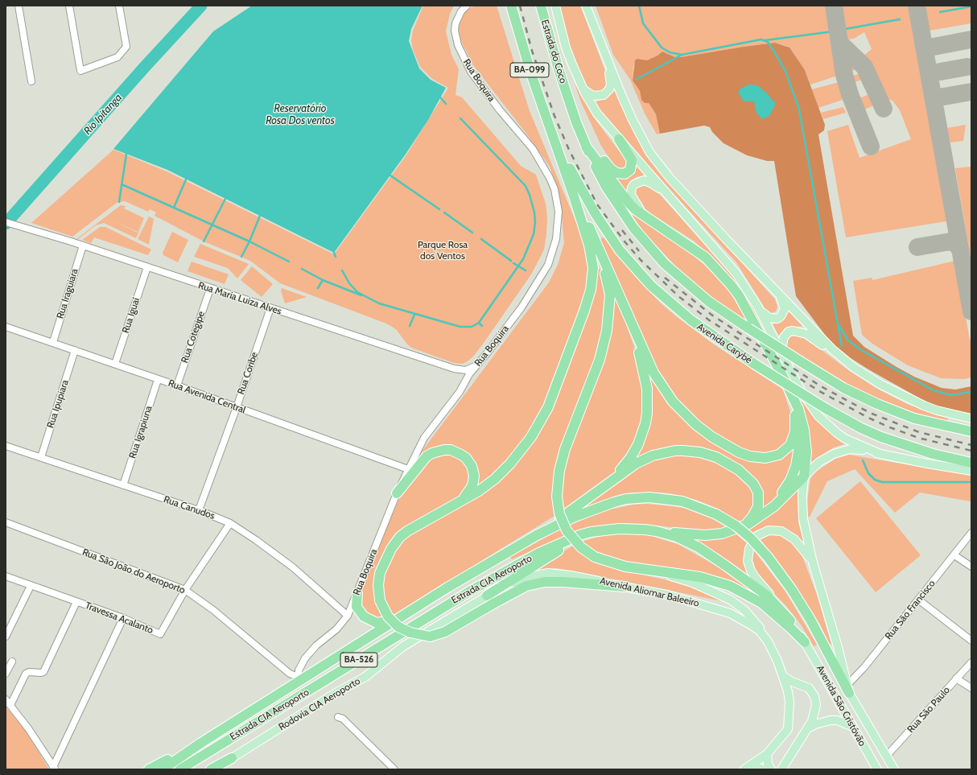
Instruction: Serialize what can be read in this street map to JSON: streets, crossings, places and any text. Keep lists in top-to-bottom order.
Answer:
{
  "streets": {
    "highway": [
      "Estrada do Coco",
      "BA-099",
      "Avenida Carybé",
      "Estrada CIA Aeroporto",
      "BA-526"
    ],
    "main road": ["Avenida Aliomar Baleeiro", "Rodovia CIA Aeroporto", "Avenida São Cristóvão"],
    "street": [
      "Rua Boquira",
      "Rua Iraguiara",
      "Rua Maria Luiza Alves",
      "Rua Iguaí",
      "Rua Cotegipe",
      "Rua Coribe",
      "Rua Avenida Central",
      "Rua Ipupiara",
      "Rua Igrapiuna",
      "Rua Canudos",
      "Rua São João do Aeroporto",
      "Rua São Francisco",
      "Travessa Acalanto",
      "Rua São Paulo"
    ]
  },
  "crossings": [
    ["BA-099", "Avenida Carybé"],
    ["Rua Boquira", "Rua Maria Luiza Alves"],
    ["Rua Boquira", "Rua Avenida Central"],
    ["Rua Boquira", "Rua Canudos"],
    ["Rua Boquira", "Rua São João do Aeroporto"],
    ["Rua Boquira", "Estrada CIA Aeroporto"],
    ["Rua Iraguiara", "Rua Maria Luiza Alves"],
    ["Rua Iraguiara", "Rua Avenida Central"],
    ["Rua Maria Luiza Alves", "Rua Iguaí"],
    ["Rua Maria Luiza Alves", "Rua Cotegipe"],
    ["Rua Maria Luiza Alves", "Rua Coribe"],
    ["Rua Iguaí", "Rua Avenida Central"],
    ["Rua Cotegipe", "Rua Avenida Central"],
    ["Rua Coribe", "Rua Avenida Central"],
    ["Rua Coribe", "Rua Canudos"],
    ["Rua Avenida Central", "Rua Ipupiara"],
    ["Rua Avenida Central", "Rua Igrapiuna"],
    ["Rua Ipupiara", "Rua Canudos"],
    ["Rua Igrapiuna", "Rua Canudos"],
    ["Rua São João do Aeroporto", "Estrada CIA Aeroporto"],
    ["Rua São João do Aeroporto", "Travessa Acalanto"],
    ["Estrada CIA Aeroporto", "Avenida São Cristóvão"],
    ["Avenida Aliomar Baleeiro", "Rodovia CIA Aeroporto"],
    ["Rua São Francisco", "Avenida São Cristóvão"],
    ["Avenida São Cristóvão", "Rua São Paulo"]
  ],
  "water": ["Reservatório Rosa Dos ventos", "Rio Ipitanga"],
  "parks": ["Parque Rosa dos Ventos"]
}
